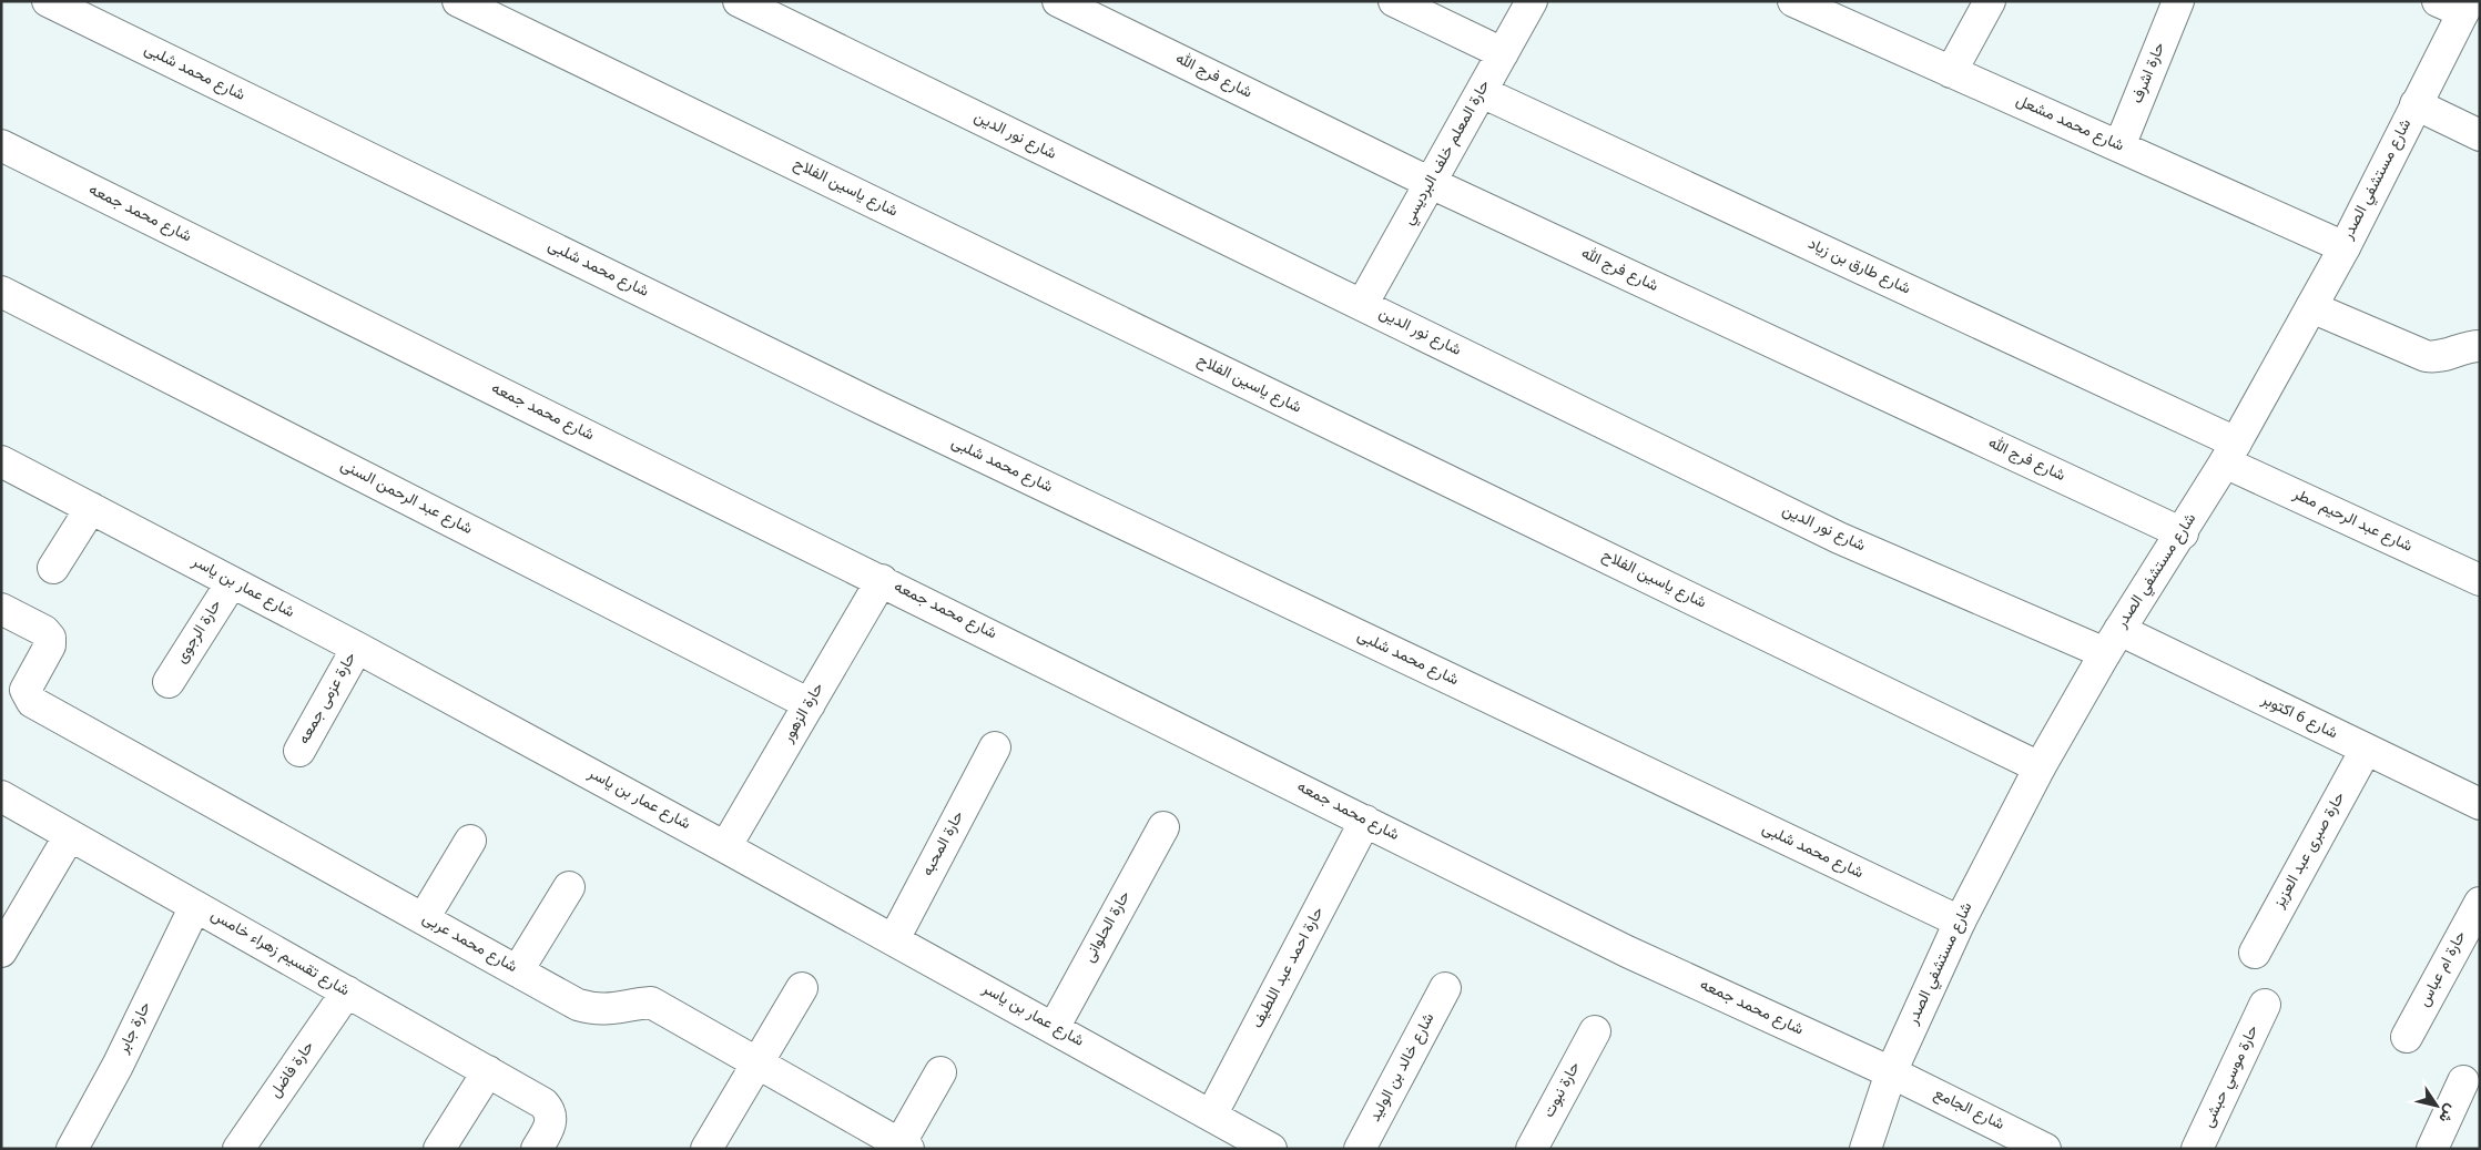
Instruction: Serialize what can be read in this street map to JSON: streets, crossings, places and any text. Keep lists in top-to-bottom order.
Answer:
{
  "streets": {
    "street": [
      "شارع محمد شلبى",
      "حارة اشرف",
      "شارع فرج الله",
      "شارع محمد مشعل",
      "شارع نور الدين",
      "حارة المعلم خلف البرديسي",
      "شارع مستشفي الصدر",
      "شارع ياسين الفلاح",
      "شارع محمد جمعه",
      "شارع طارق بن زياد",
      "شارع عبد الرحمن السنى",
      "شارع عبد الرحيم مطر",
      "شارع عمار بن ياسر",
      "حارة الرجوى",
      "حارة عزمى جمعه",
      "حارة الزهور",
      "شارع 6 اكتوبر",
      "حارة المحبه",
      "حارة صبرى عبد العزيز",
      "حارة الحلوانى",
      "شارع محمد عربى",
      "شارع تقسيم زهراء خامس",
      "حارة احمد عبد اللطيف",
      "حارة ام عباس",
      "حارة جابر",
      "شارع خالد بن الوليد",
      "حارة فاضل",
      "حارة موسي حبشى",
      "حارة نبوت",
      "شارع الجامع"
    ]
  },
  "crossings": [
    ["شارع محمد شلبى", "شارع مستشفي الصدر"],
    ["حارة اشرف", "شارع محمد مشعل"],
    ["شارع فرج الله", "حارة المعلم خلف البرديسي"],
    ["شارع فرج الله", "شارع مستشفي الصدر"],
    ["شارع محمد مشعل", "شارع مستشفي الصدر"],
    ["شارع نور الدين", "حارة المعلم خلف البرديسي"],
    ["شارع نور الدين", "شارع مستشفي الصدر"],
    ["شارع نور الدين", "شارع 6 اكتوبر"],
    ["حارة المعلم خلف البرديسي", "شارع طارق بن زياد"],
    ["شارع مستشفي الصدر", "شارع ياسين الفلاح"],
    ["شارع مستشفي الصدر", "شارع محمد جمعه"],
    ["شارع مستشفي الصدر", "شارع طارق بن زياد"],
    ["شارع مستشفي الصدر", "شارع عبد الرحيم مطر"],
    ["شارع مستشفي الصدر", "شارع 6 اكتوبر"],
    ["شارع مستشفي الصدر", "شارع الجامع"],
    ["شارع محمد جمعه", "حارة الزهور"],
    ["شارع محمد جمعه", "حارة احمد عبد اللطيف"],
    ["شارع محمد جمعه", "شارع الجامع"],
    ["شارع طارق بن زياد", "شارع عبد الرحيم مطر"],
    ["شارع عبد الرحمن السنى", "حارة الزهور"],
    ["شارع عمار بن ياسر", "حارة الرجوى"],
    ["شارع عمار بن ياسر", "حارة عزمى جمعه"],
    ["شارع عمار بن ياسر", "حارة الزهور"],
    ["شارع عمار بن ياسر", "حارة المحبه"],
    ["شارع عمار بن ياسر", "حارة الحلوانى"],
    ["شارع عمار بن ياسر", "حارة احمد عبد اللطيف"],
    ["شارع 6 اكتوبر", "حارة صبرى عبد العزيز"],
    ["شارع تقسيم زهراء خامس", "حارة جابر"],
    ["شارع تقسيم زهراء خامس", "حارة فاضل"]
  ],
  "north": "bottom right"
}
